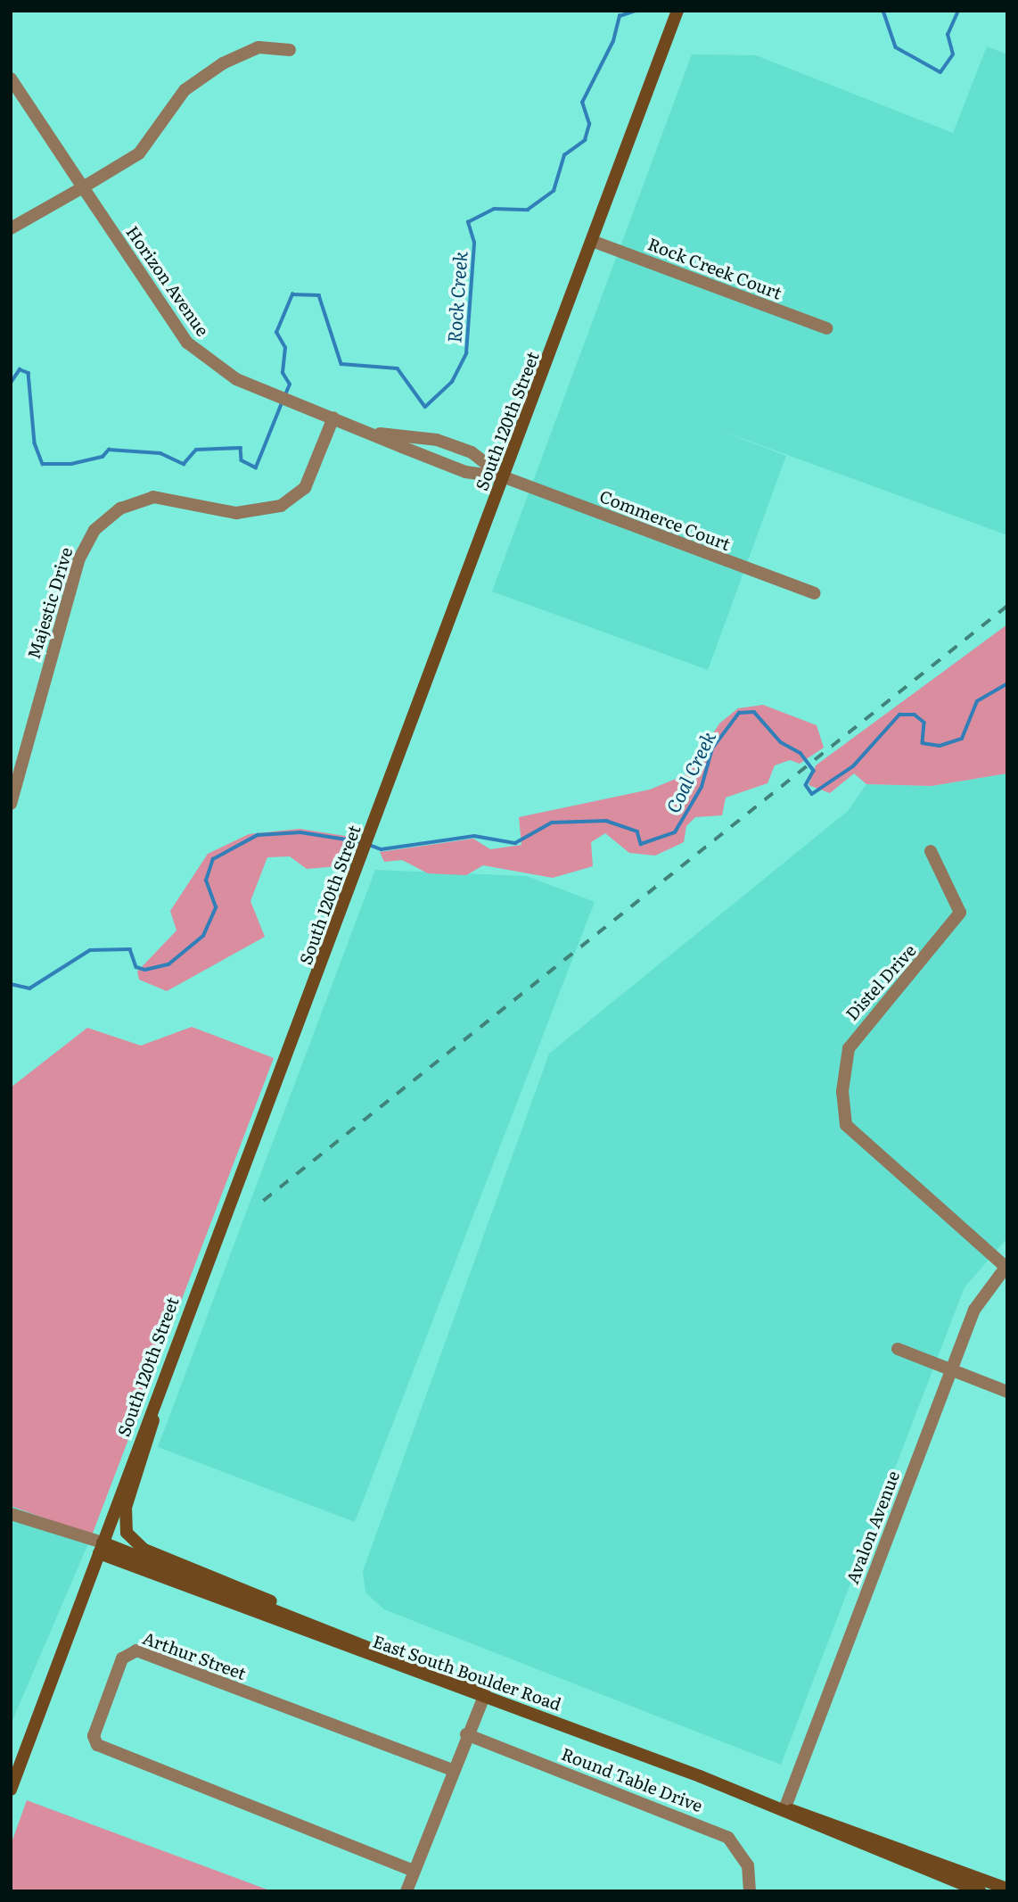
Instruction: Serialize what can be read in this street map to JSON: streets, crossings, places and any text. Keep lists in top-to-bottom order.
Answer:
{
  "streets": {
    "main road": ["South 120th Street", "East South Boulder Road"],
    "street": [
      "Rock Creek Court",
      "Horizon Avenue",
      "Commerce Court",
      "Majestic Drive",
      "Distel Drive",
      "Avalon Avenue",
      "Arthur Street",
      "Round Table Drive"
    ]
  },
  "crossings": [
    ["Rock Creek Court", "South 120th Street"],
    ["Horizon Avenue", "South 120th Street"],
    ["Horizon Avenue", "Commerce Court"],
    ["Horizon Avenue", "Majestic Drive"],
    ["South 120th Street", "Commerce Court"],
    ["South 120th Street", "East South Boulder Road"],
    ["Distel Drive", "Avalon Avenue"],
    ["Avalon Avenue", "East South Boulder Road"]
  ],
  "water": ["Rock Creek", "Coal Creek"]
}
